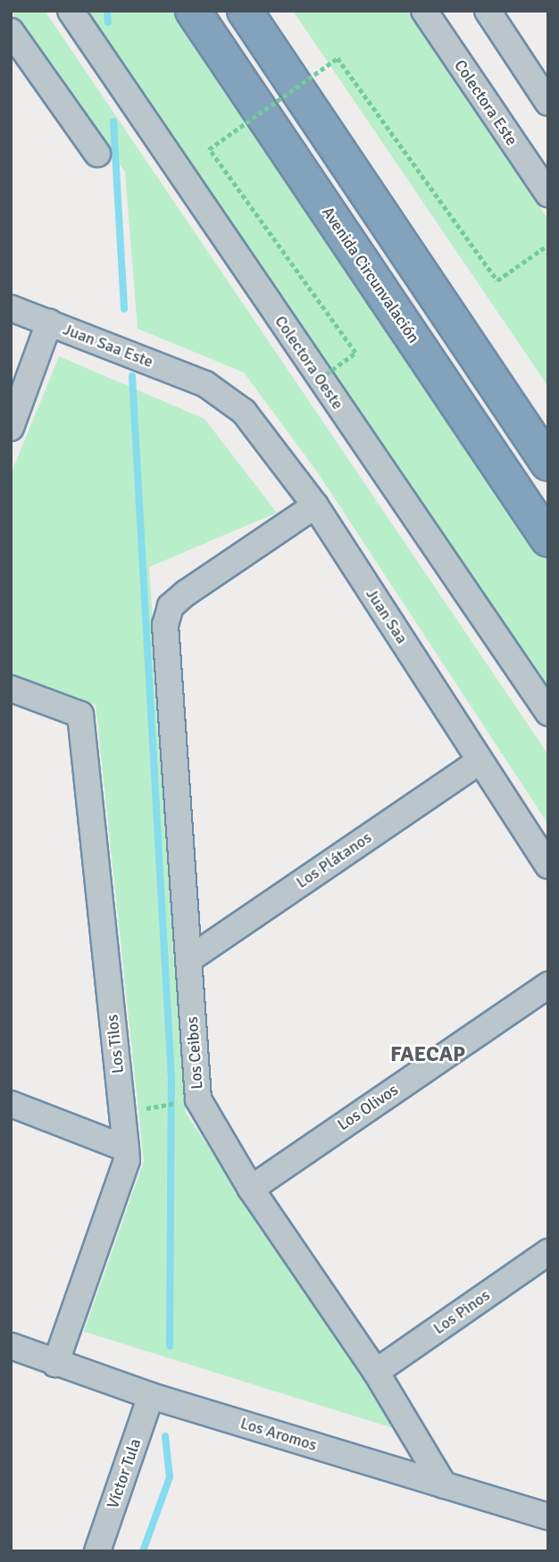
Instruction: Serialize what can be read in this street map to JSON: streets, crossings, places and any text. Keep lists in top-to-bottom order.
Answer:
{
  "streets": {
    "highway": ["Avenida Circunvalación"],
    "street": [
      "Colectora Este",
      "Juan Saa Este",
      "Colectora Oeste",
      "Juan Saa",
      "Los Plátanos",
      "Los Tilos",
      "Los Ceibos",
      "Los Olivos",
      "Los Pinos",
      "Los Aromos",
      "Víctor Tula"
    ]
  },
  "crossings": [
    ["Juan Saa Este", "Juan Saa"],
    ["Juan Saa", "Los Plátanos"],
    ["Juan Saa", "Los Ceibos"],
    ["Los Plátanos", "Los Ceibos"],
    ["Los Tilos", "Los Aromos"],
    ["Los Ceibos", "Los Olivos"],
    ["Los Ceibos", "Los Pinos"],
    ["Los Ceibos", "Los Aromos"],
    ["Los Aromos", "Víctor Tula"]
  ],
  "districts": ["FAECAP"]
}
